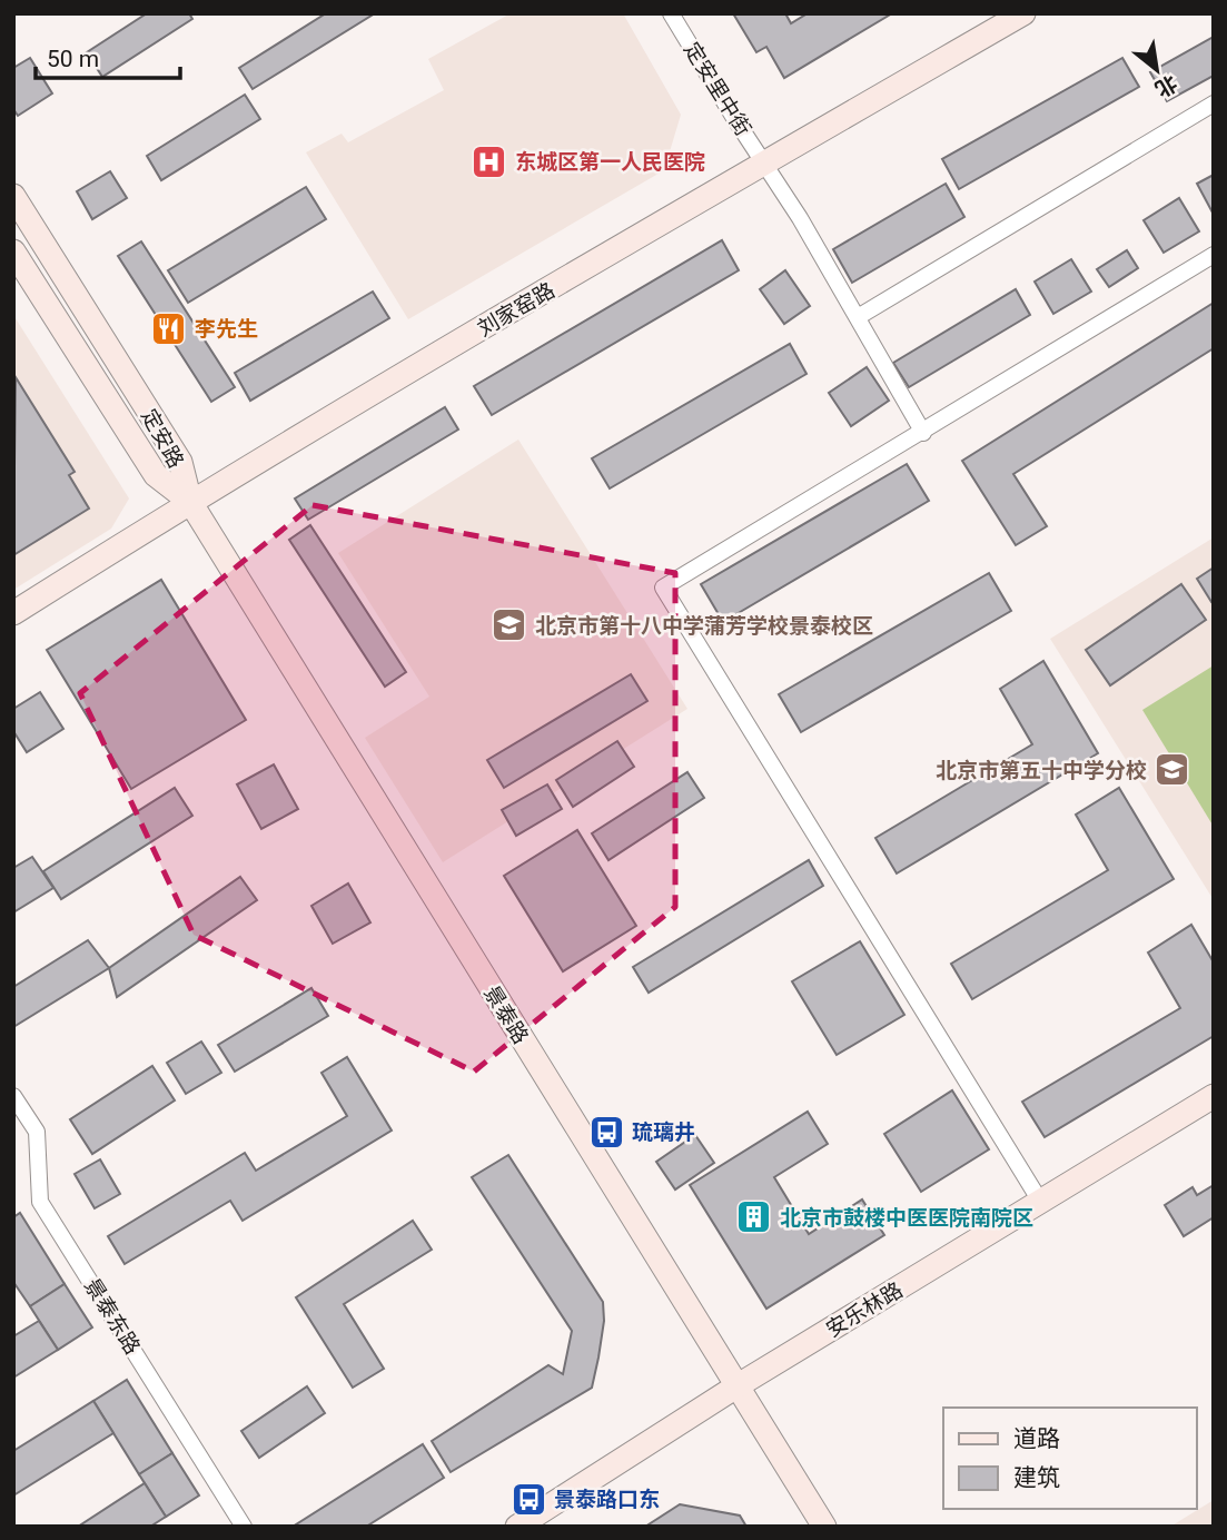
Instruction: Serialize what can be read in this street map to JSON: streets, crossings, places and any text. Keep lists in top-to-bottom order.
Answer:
{
  "streets": {
    "street": [
      "定安里中街",
      "刘家窑路",
      "定安路",
      "景泰路",
      "安乐林路",
      "景泰东路"
    ]
  },
  "crossings": [
    ["定安里中街", "刘家窑路"],
    ["刘家窑路", "定安路"],
    ["刘家窑路", "景泰路"],
    ["定安路", "景泰路"],
    ["景泰路", "安乐林路"]
  ],
  "places": {
    "hospital": ["东城区第一人民医院"],
    "restaurant": ["李先生"],
    "school or university": ["北京市第十八中学蒲芳学校景泰校区", "北京市第五十中学分校"],
    "bus stop": ["琉璃井", "景泰路口东"],
    "building": ["北京市鼓楼中医医院南院区"]
  },
  "legend": ["道路", "建筑"],
  "scale_bar": "50 m",
  "north": "bottom right"
}
